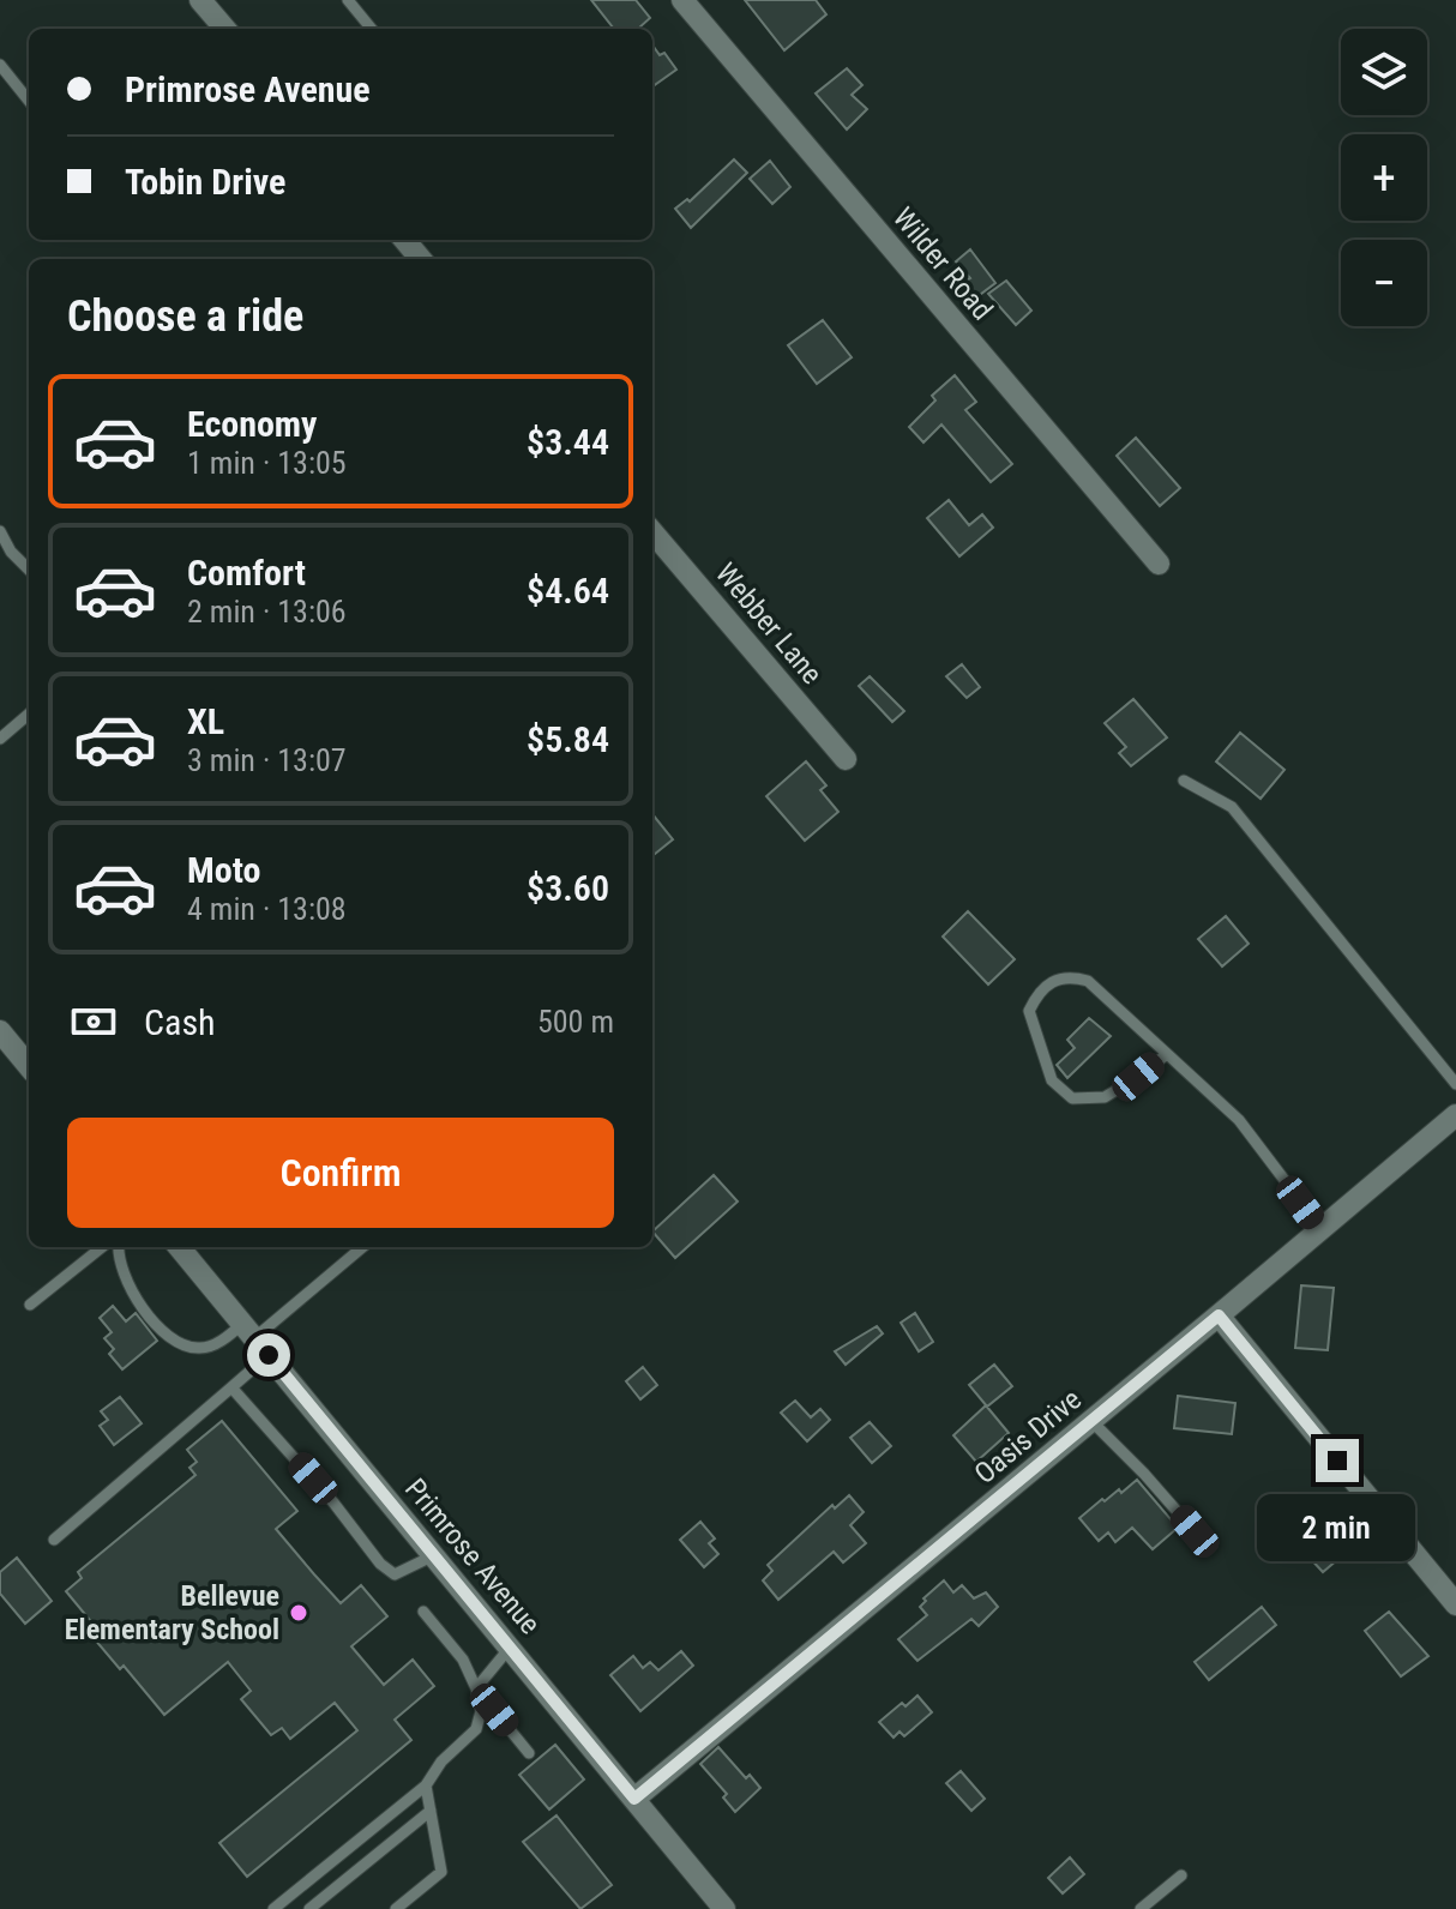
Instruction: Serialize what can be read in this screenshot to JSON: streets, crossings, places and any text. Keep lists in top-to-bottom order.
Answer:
{
  "streets": {
    "street": [
      "Wilder Road",
      "Webber Lane",
      "Oasis Drive",
      "Primrose Avenue"
    ]
  },
  "crossings": [
    ["Oasis Drive", "Primrose Avenue"]
  ],
  "places": ["Bellevue Elementary School"],
  "page": {
    "map_buttons": ["+", "−"],
    "banner": ["Primrose Avenue", "Tobin Drive"],
    "heading": "Choose a ride",
    "list": [
      {
        "name": "Economy",
        "note": "1 min · 13:05",
        "value": "$3.44"
      },
      {
        "name": "Comfort",
        "note": "2 min · 13:06",
        "value": "$4.64"
      },
      {
        "name": "XL",
        "note": "3 min · 13:07",
        "value": "$5.84"
      },
      {
        "name": "Moto",
        "note": "4 min · 13:08",
        "value": "$3.60"
      }
    ],
    "pay": ["Cash", "500 m"],
    "buttons": "Confirm",
    "bubble": "2 min"
  }
}
